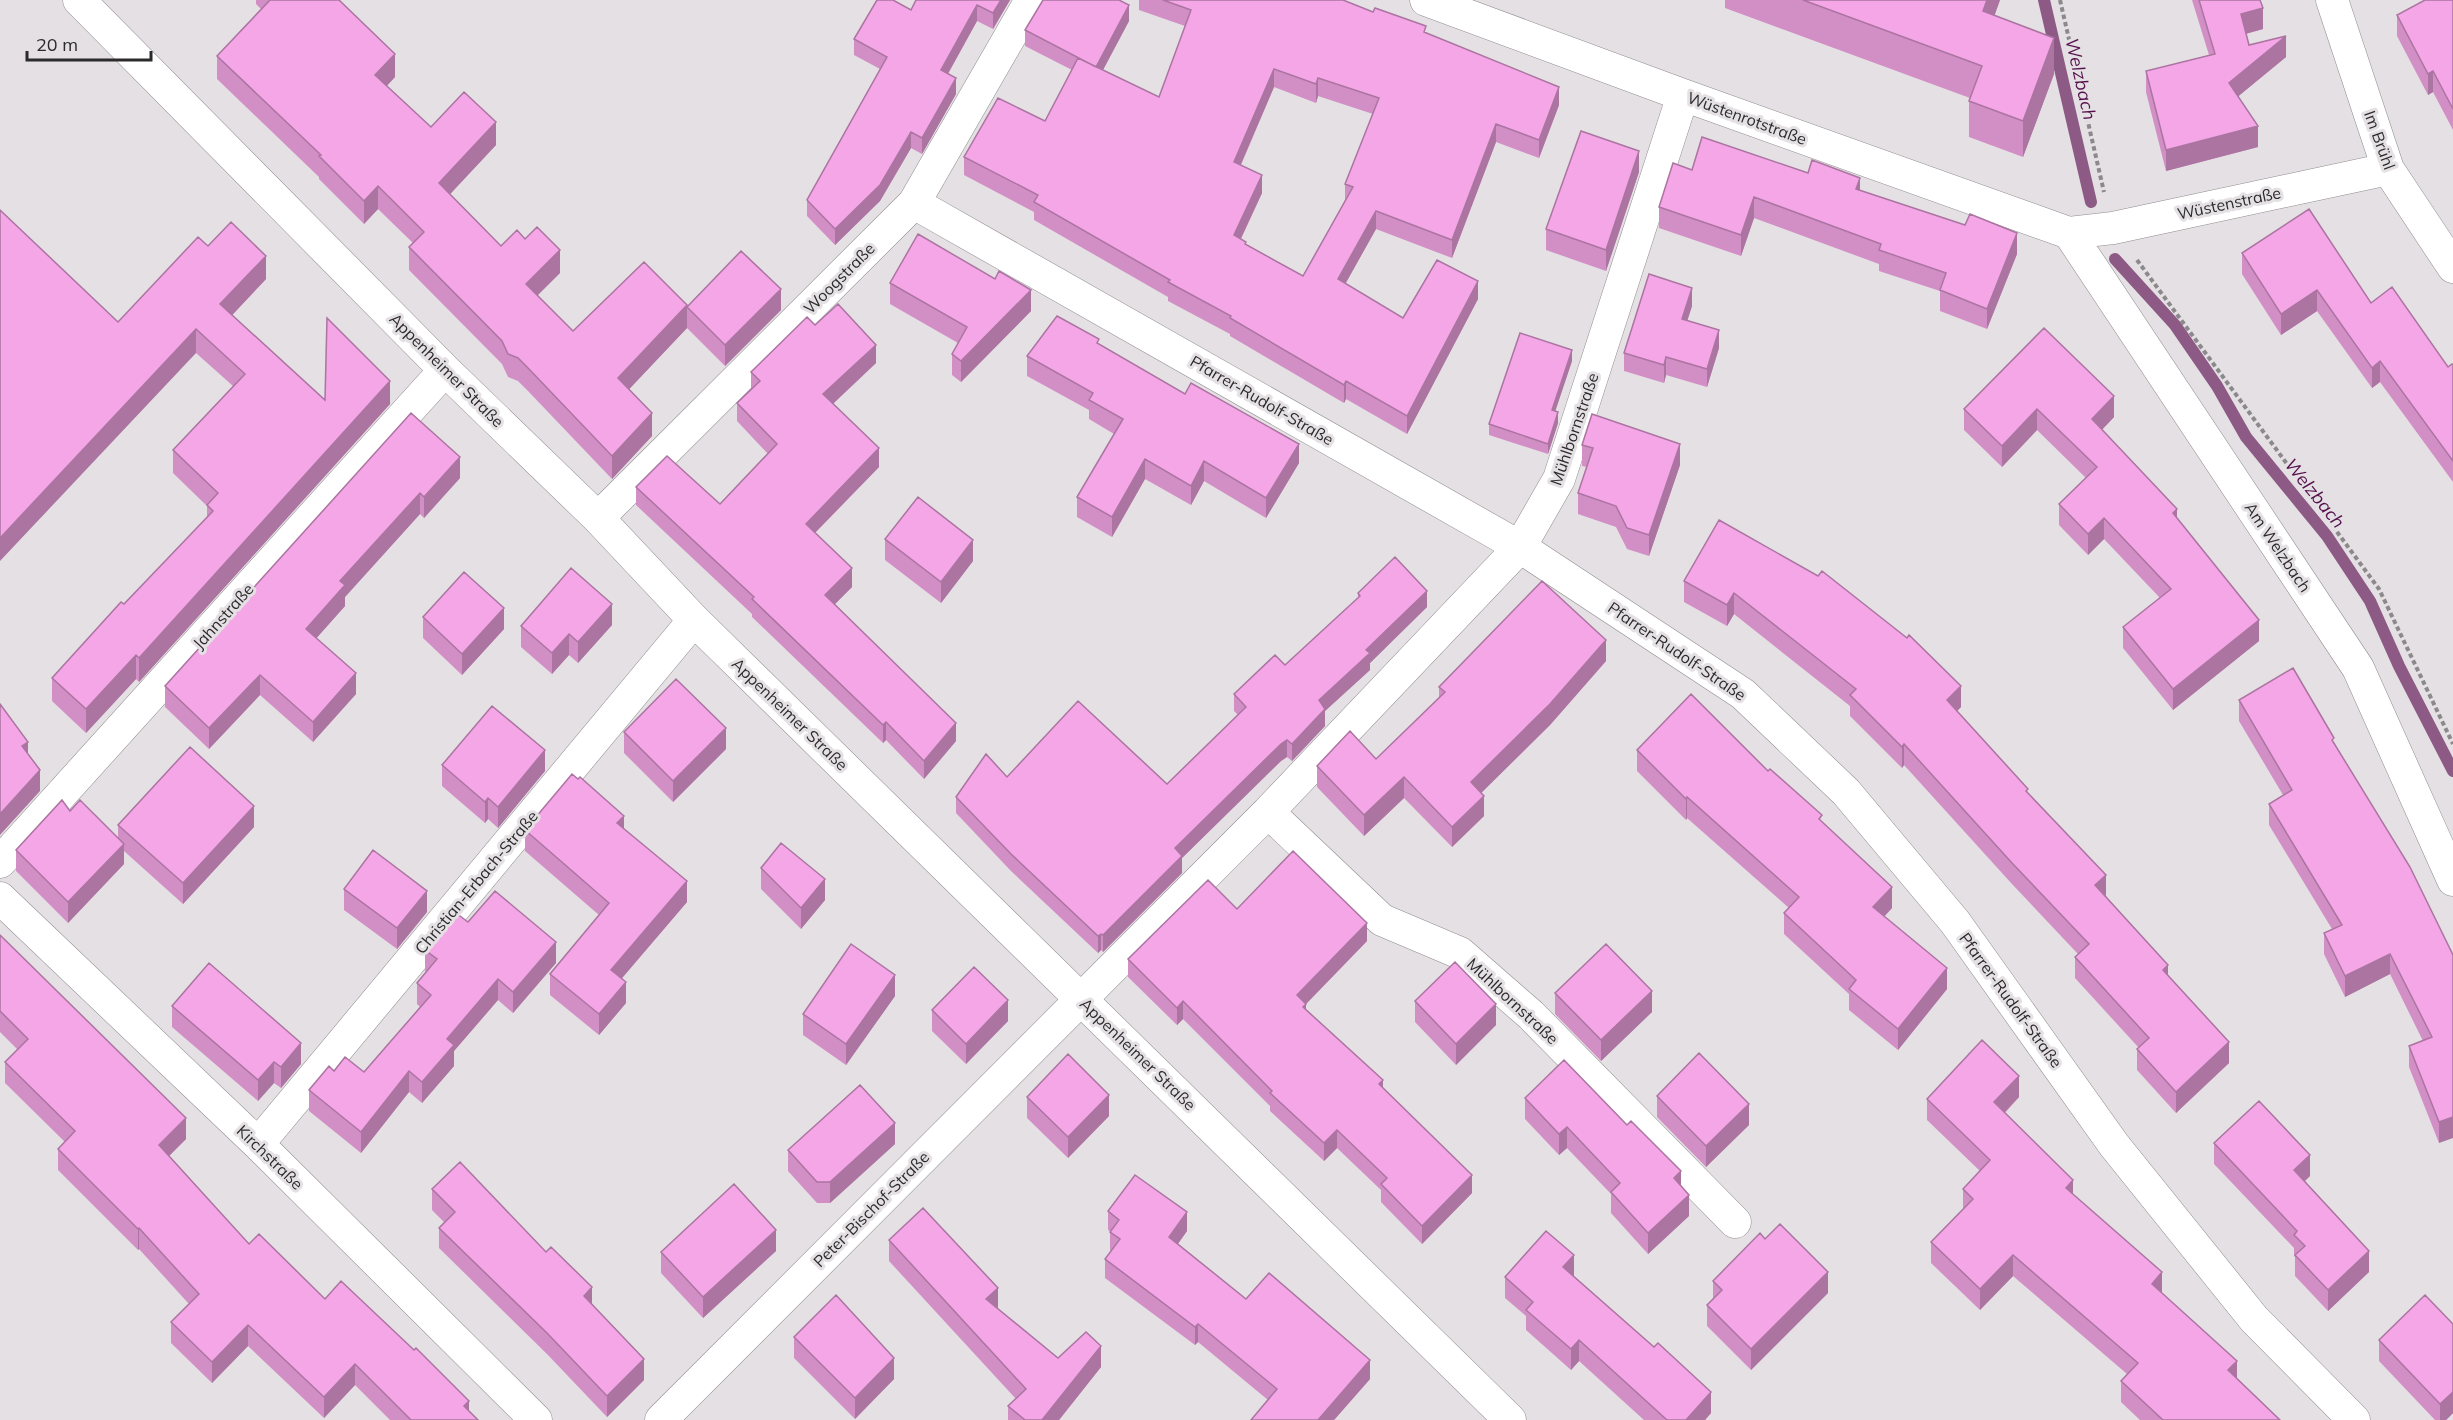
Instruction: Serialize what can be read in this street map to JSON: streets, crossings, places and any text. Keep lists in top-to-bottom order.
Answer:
{
  "streets": {
    "street": [
      "Wüstenrotstraße",
      "Im Brühl",
      "Wüstenstraße",
      "Woogstraße",
      "Appenheimer Straße",
      "Pfarrer-Rudolf-Straße",
      "Mühlbornstraße",
      "Am Welzbach",
      "Jahnstraße",
      "Christian-Erbach-Straße",
      "Kirchstraße",
      "Peter-Bischof-Straße"
    ]
  },
  "crossings": [
    ["Wüstenrotstraße", "Wüstenstraße"],
    ["Wüstenrotstraße", "Mühlbornstraße"],
    ["Wüstenrotstraße", "Am Welzbach"],
    ["Im Brühl", "Wüstenstraße"],
    ["Wüstenstraße", "Am Welzbach"],
    ["Woogstraße", "Appenheimer Straße"],
    ["Woogstraße", "Pfarrer-Rudolf-Straße"],
    ["Appenheimer Straße", "Mühlbornstraße"],
    ["Appenheimer Straße", "Jahnstraße"],
    ["Appenheimer Straße", "Christian-Erbach-Straße"],
    ["Appenheimer Straße", "Peter-Bischof-Straße"],
    ["Pfarrer-Rudolf-Straße", "Mühlbornstraße"],
    ["Mühlbornstraße", "Peter-Bischof-Straße"],
    ["Christian-Erbach-Straße", "Kirchstraße"]
  ],
  "water": ["Welzbach"],
  "scale_bar": "20 m"
}
